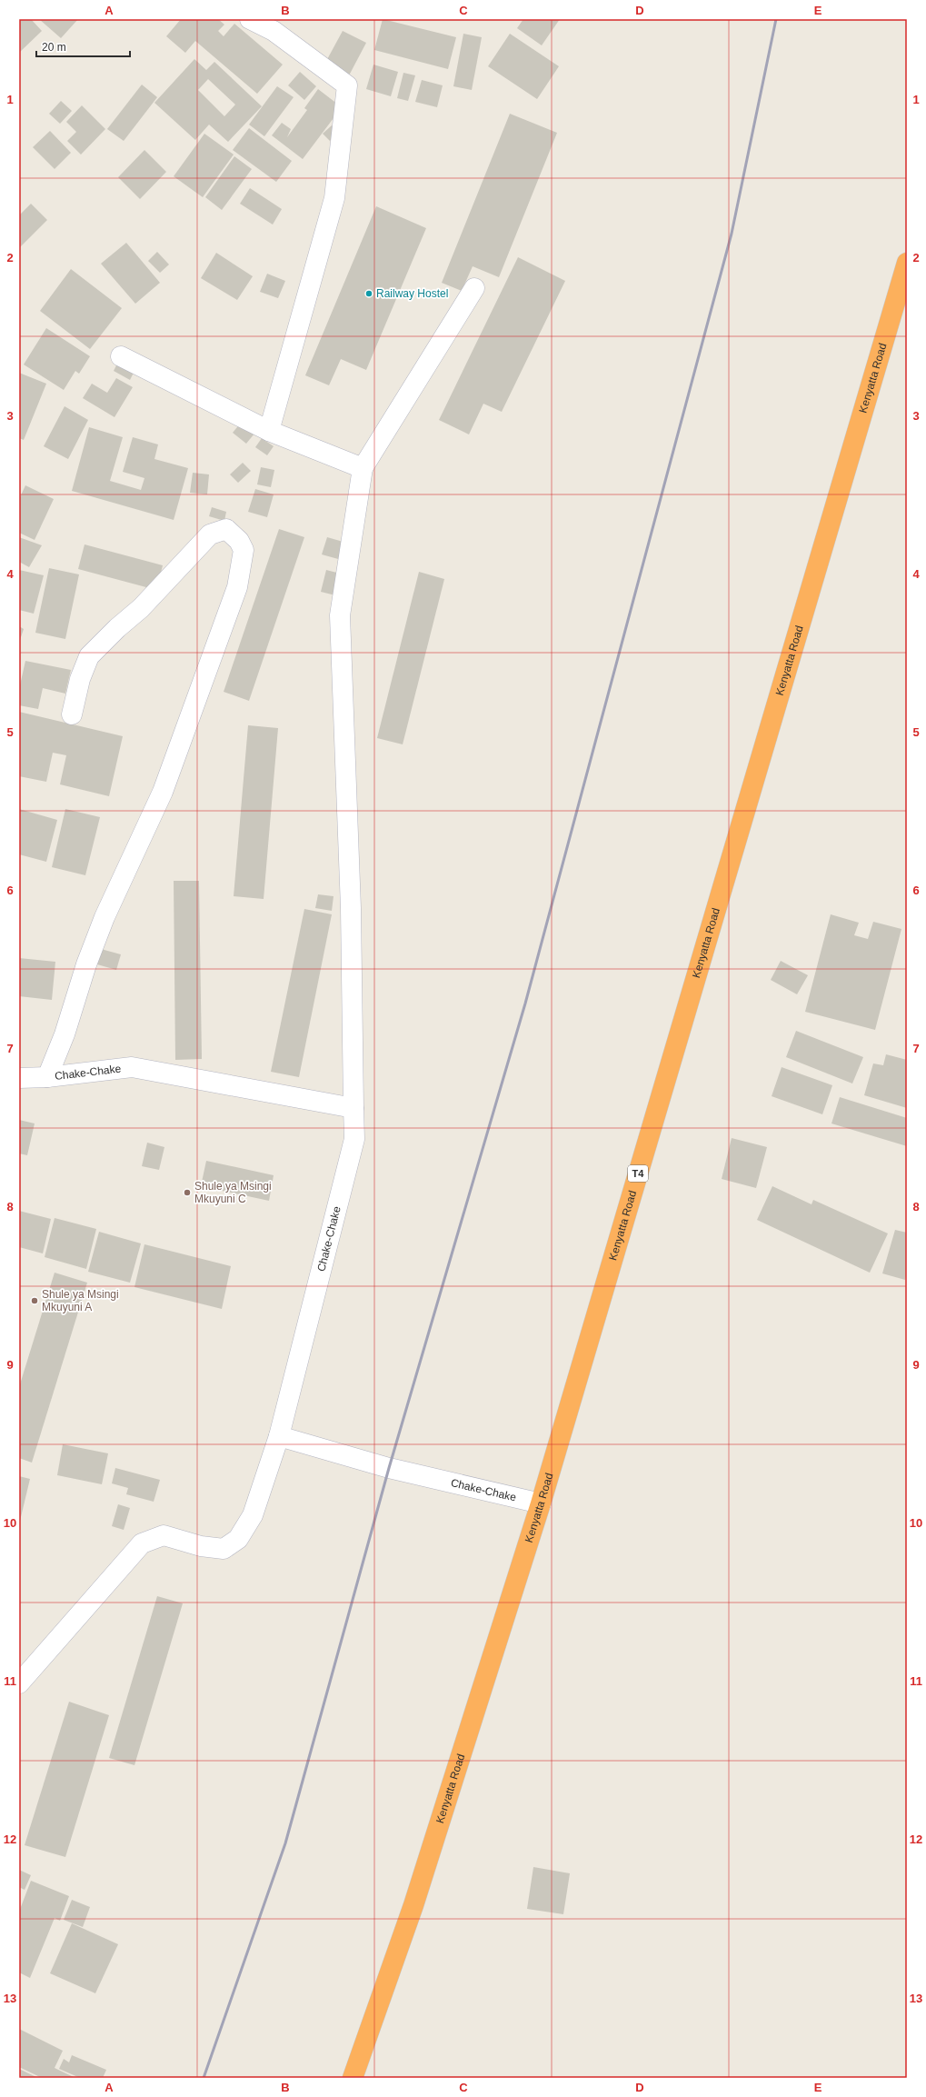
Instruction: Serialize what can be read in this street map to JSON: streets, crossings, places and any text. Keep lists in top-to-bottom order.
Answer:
{
  "streets": {
    "highway": ["Kenyatta Road", "T4"],
    "street": ["Chake-Chake"]
  },
  "crossings": [
    ["Kenyatta Road", "Chake-Chake"]
  ],
  "places": ["Railway Hostel", "Shule ya Msingi Mkuyuni C", "Shule ya Msingi Mkuyuni A"],
  "scale_bar": "20 m",
  "grid": {
    "columns": [
      "A",
      "B",
      "C",
      "D",
      "E"
    ],
    "rows": [
      "1",
      "2",
      "3",
      "4",
      "5",
      "6",
      "7",
      "8",
      "9",
      "10",
      "11",
      "12",
      "13"
    ]
  }
}
